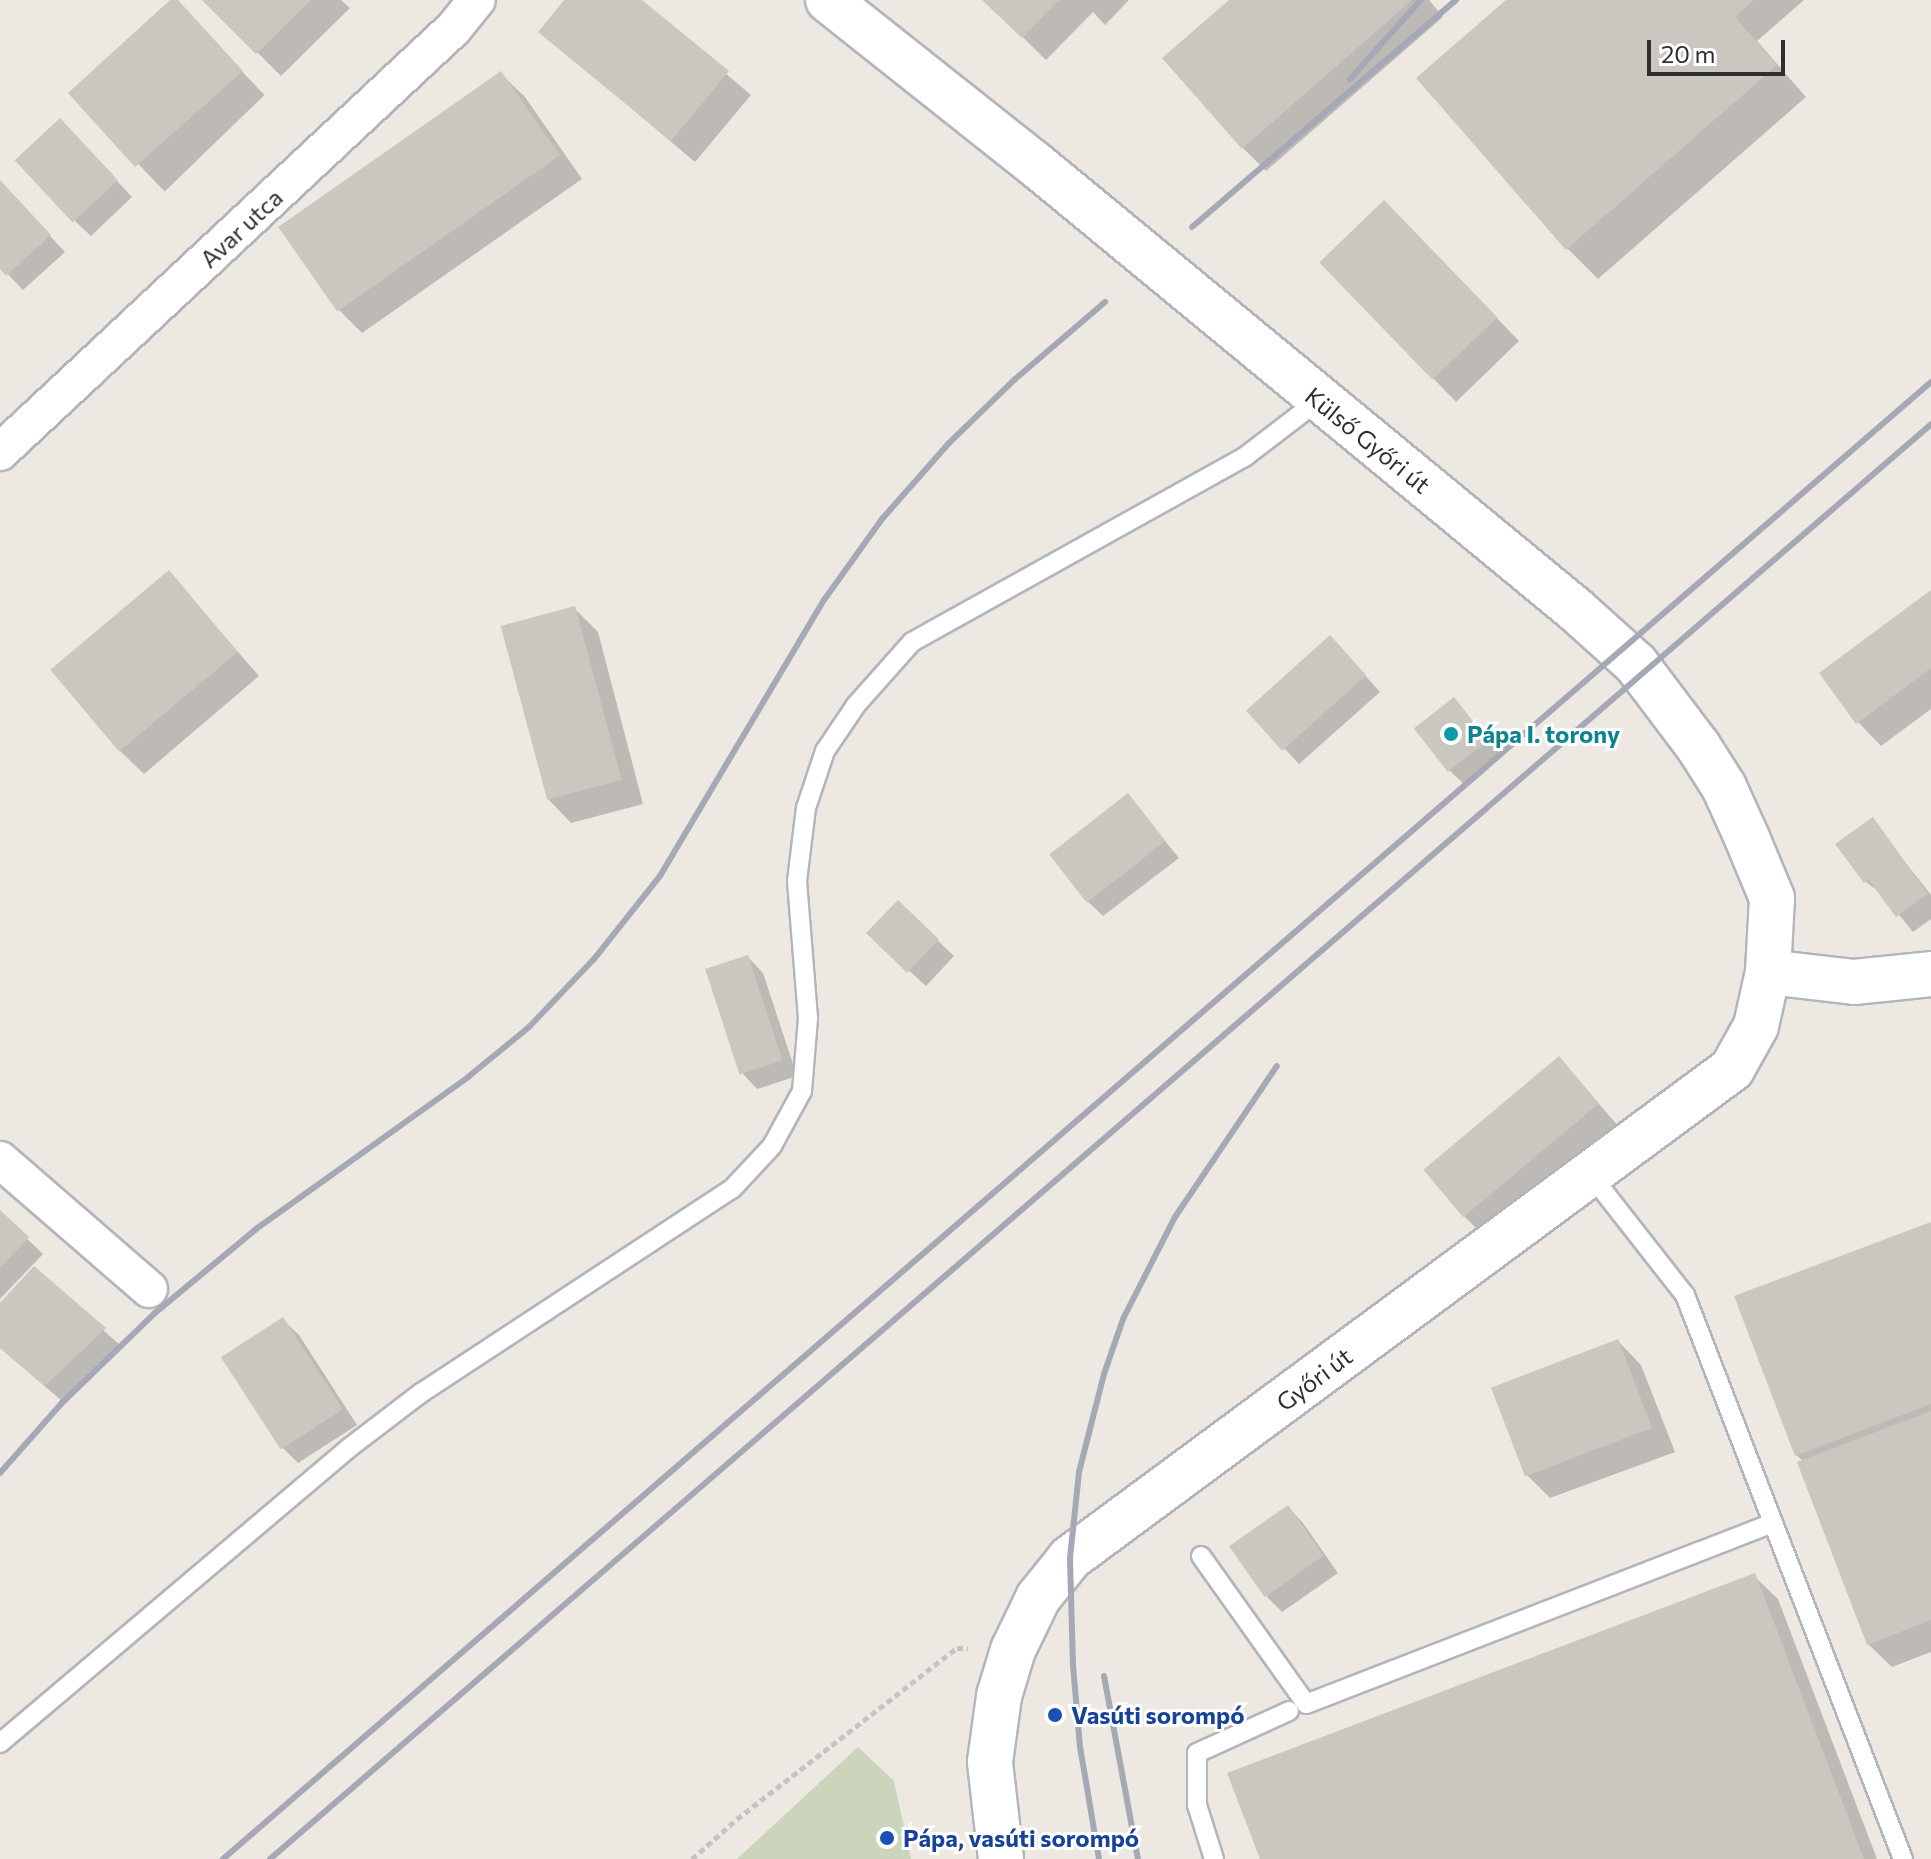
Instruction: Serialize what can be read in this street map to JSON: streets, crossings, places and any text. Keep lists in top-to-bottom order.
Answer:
{
  "streets": {
    "main road": ["Külső Győri út", "Győri út"],
    "street": ["Avar utca"]
  },
  "crossings": [
    ["Külső Győri út", "Győri út"]
  ],
  "places": ["Pápa I. torony", "Vasúti sorompó", "Pápa, vasúti sorompó"],
  "scale_bar": "20 m"
}
